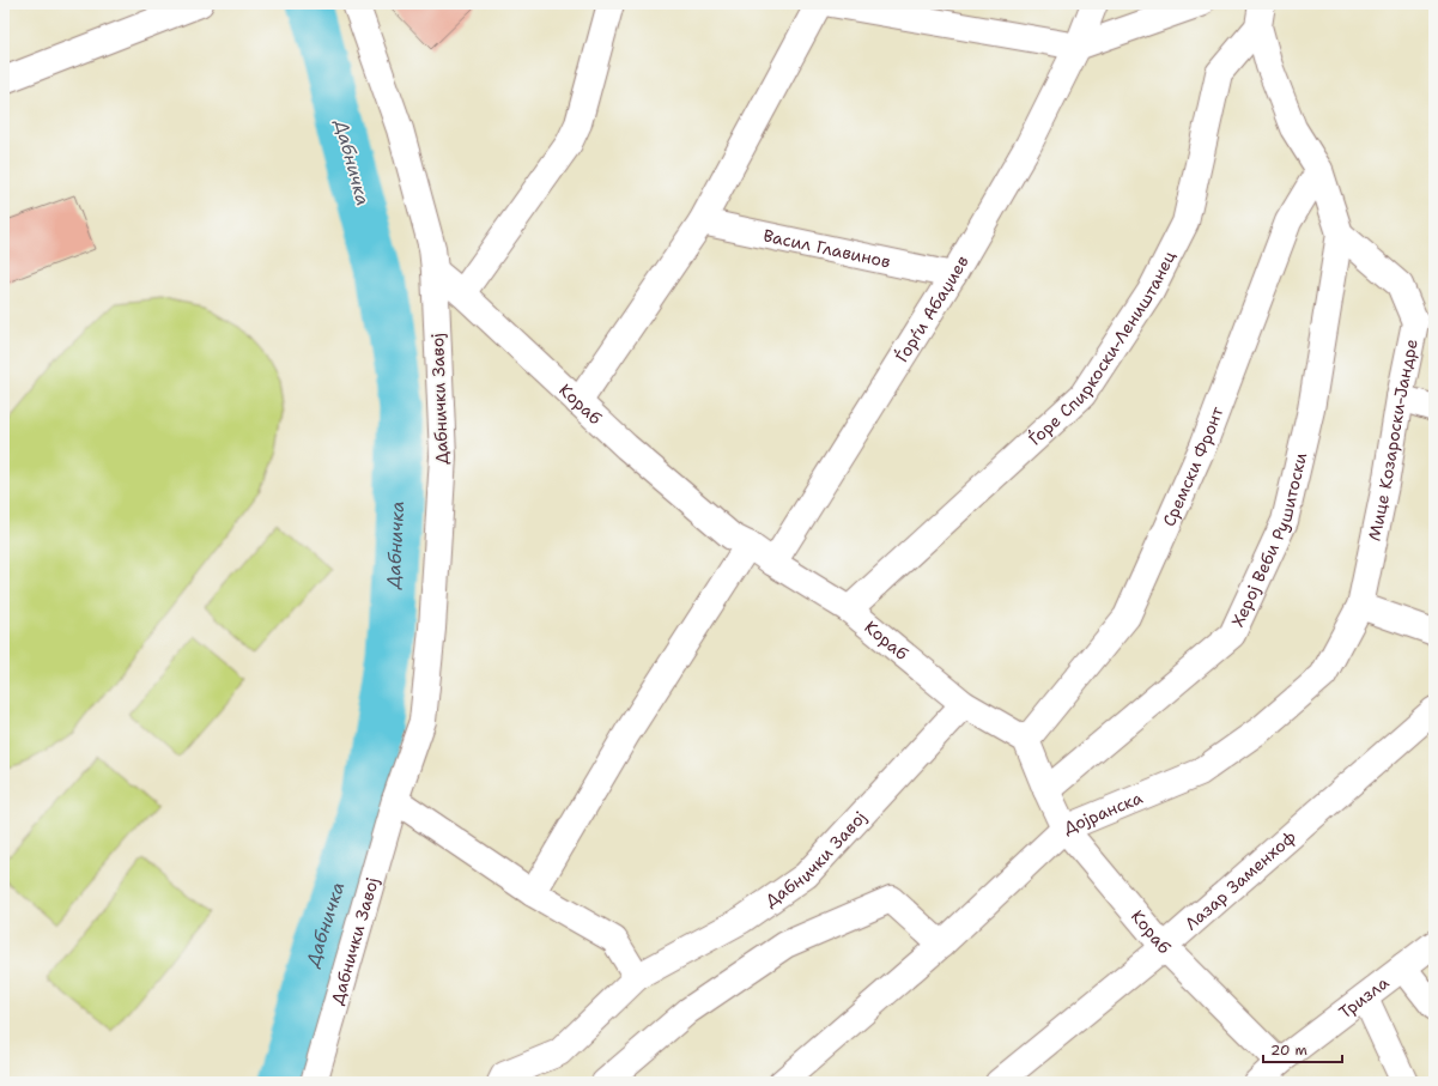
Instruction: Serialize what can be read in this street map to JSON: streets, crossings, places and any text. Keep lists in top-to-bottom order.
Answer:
{
  "streets": {
    "street": [
      "Васил Главинов",
      "Ѓорѓи Абаџиев",
      "Ѓоре Спиркоски-Леништанец",
      "Дабнички Завој",
      "Кораб",
      "Мице Козароски-Јандре",
      "Сремски Фронт",
      "Херој Веби Рушитоски",
      "Дојранска",
      "Лазар Заменхоф",
      "Тризла"
    ]
  },
  "crossings": [
    ["Васил Главинов", "Ѓорѓи Абаџиев"],
    ["Ѓорѓи Абаџиев", "Кораб"],
    ["Ѓоре Спиркоски-Леништанец", "Кораб"],
    ["Дабнички Завој", "Кораб"],
    ["Кораб", "Сремски Фронт"],
    ["Кораб", "Херој Веби Рушитоски"],
    ["Кораб", "Дојранска"],
    ["Кораб", "Лазар Заменхоф"],
    ["Кораб", "Тризла"],
    ["Мице Козароски-Јандре", "Херој Веби Рушитоски"],
    ["Мице Козароски-Јандре", "Дојранска"]
  ],
  "water": ["Дабничка"],
  "scale_bar": "20 m"
}
